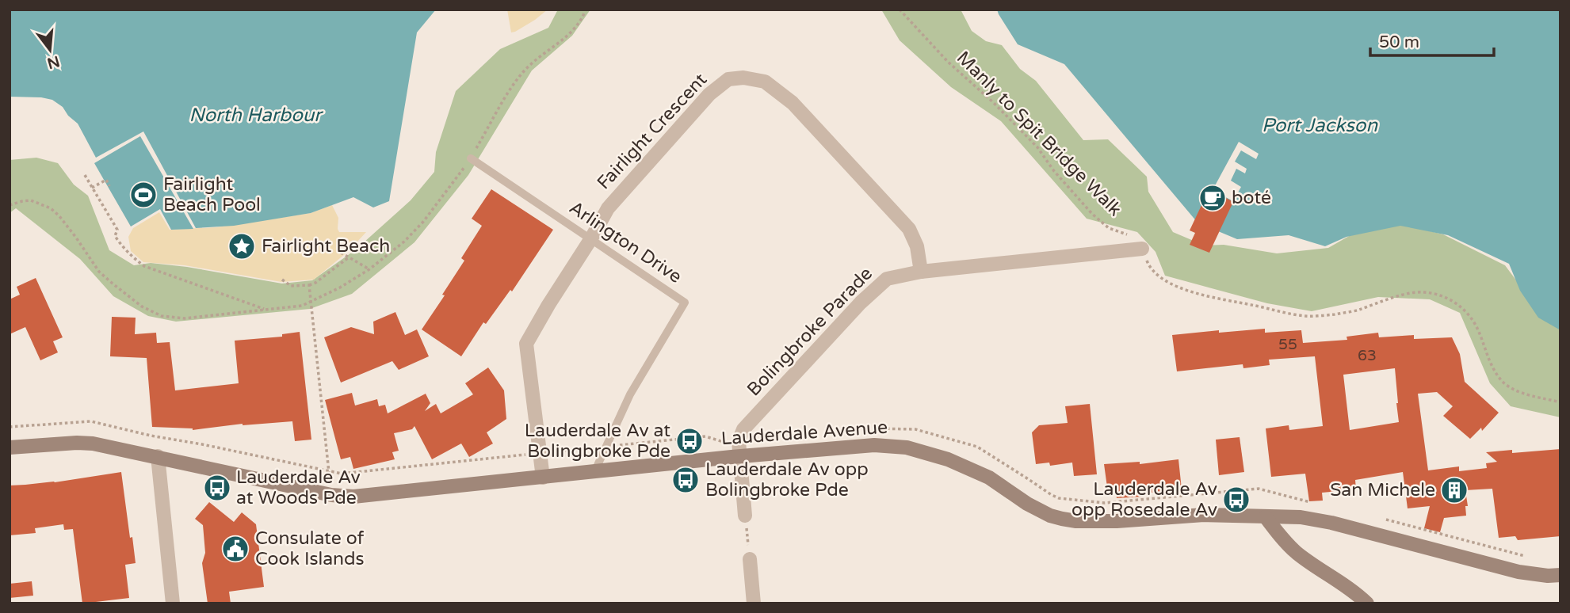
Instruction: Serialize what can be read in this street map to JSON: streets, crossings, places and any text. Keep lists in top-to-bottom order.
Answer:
{
  "streets": {
    "main road": ["Lauderdale Avenue"],
    "street": ["Fairlight Crescent", "Bolingbroke Parade"],
    "lane": ["Arlington Drive"],
    "path": ["Manly to Spit Bridge Walk"]
  },
  "crossings": [
    ["Fairlight Crescent", "Arlington Drive"],
    ["Fairlight Crescent", "Bolingbroke Parade"],
    ["Fairlight Crescent", "Lauderdale Avenue"],
    ["Manly to Spit Bridge Walk", "Bolingbroke Parade"],
    ["Arlington Drive", "Lauderdale Avenue"],
    ["Bolingbroke Parade", "Lauderdale Avenue"]
  ],
  "water": ["North Harbour", "Port Jackson"],
  "places": {
    "sports": ["Fairlight Beach Pool"],
    "cafe": ["boté"],
    "place": ["Fairlight Beach"],
    "bus stop": [
      "Lauderdale Av at Bolingbroke Pde",
      "Lauderdale Av opp Bolingbroke Pde",
      "Lauderdale Av at Woods Pde",
      "Lauderdale Av opp Rosedale Av"
    ],
    "building": ["San Michele"],
    "public building": ["Consulate of Cook Islands"]
  },
  "house_numbers": ["55", "63"],
  "scale_bar": "50 m",
  "north": "bottom"
}
